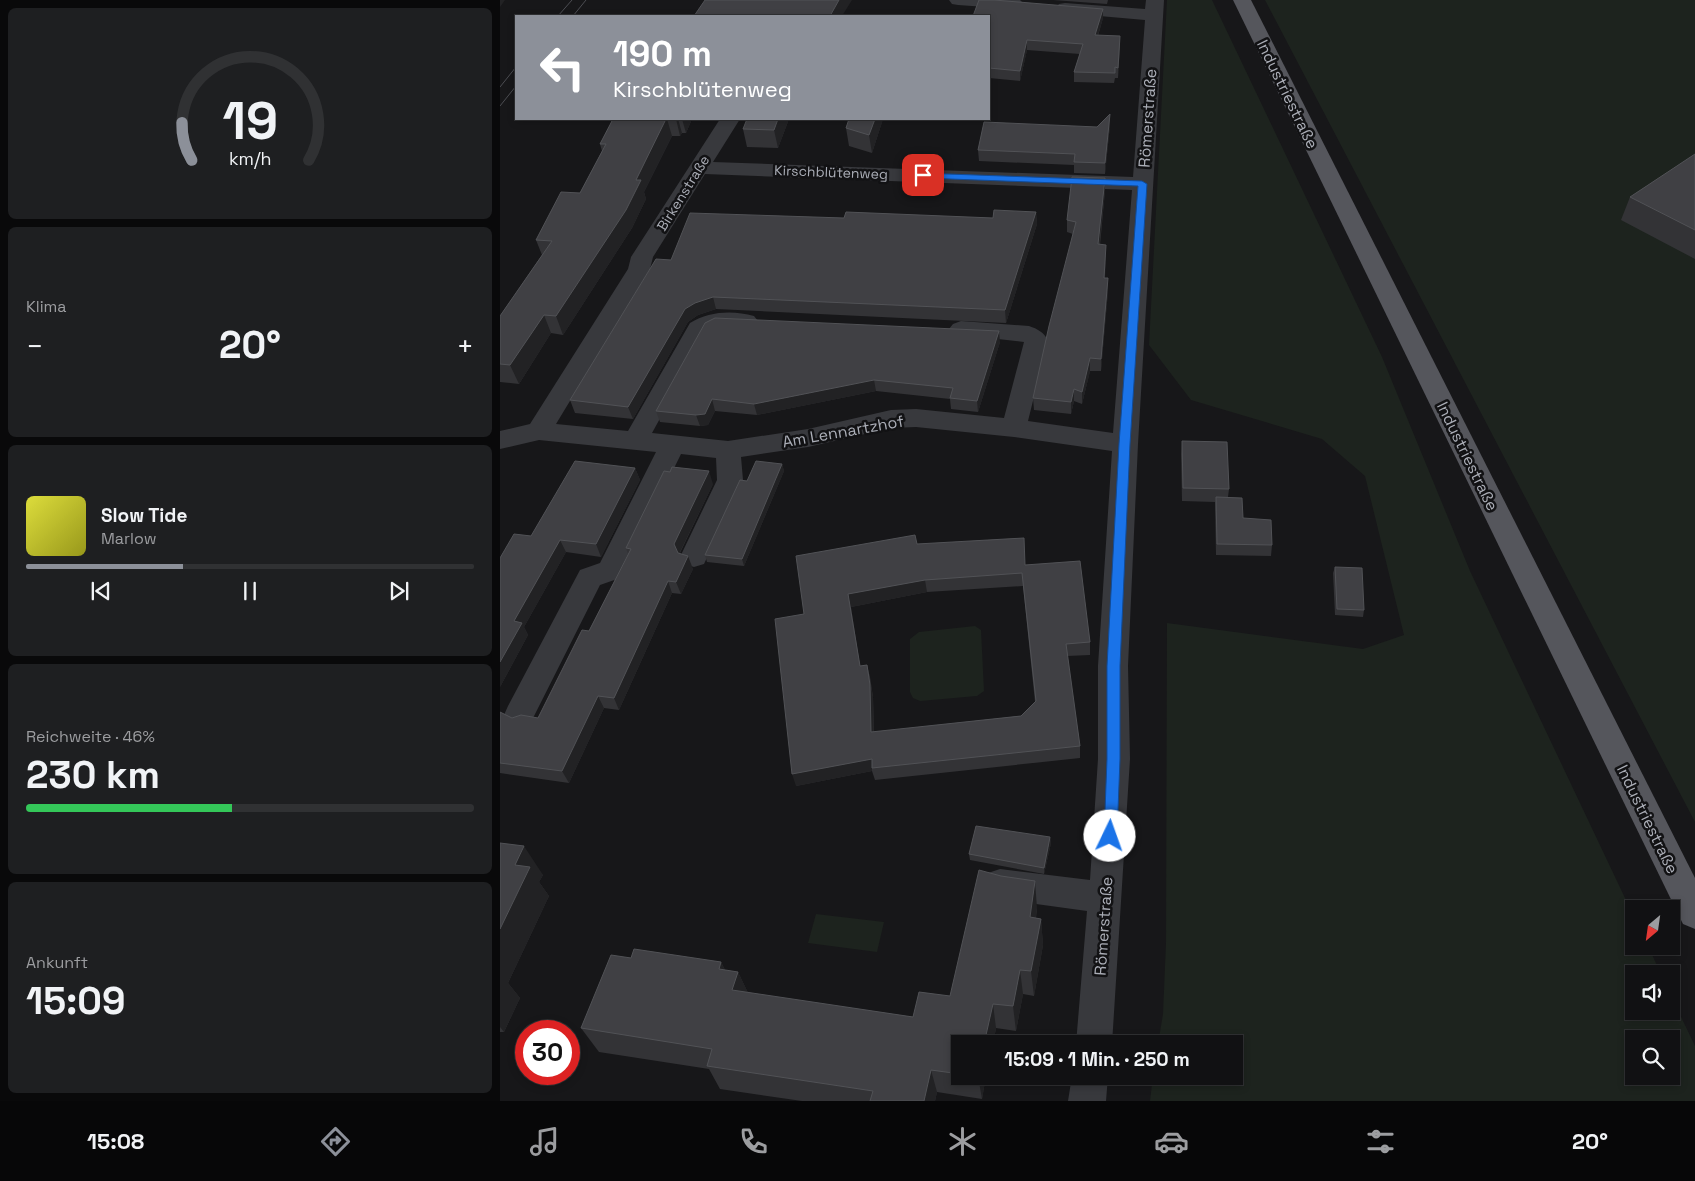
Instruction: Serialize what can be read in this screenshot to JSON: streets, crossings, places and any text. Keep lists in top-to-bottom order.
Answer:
{
  "streets": {
    "main road": ["Industriestraße"],
    "street": [
      "Römerstraße",
      "Kirschblütenweg",
      "Birkenstraße",
      "Am Lennartzhof"
    ]
  },
  "crossings": [
    ["Römerstraße", "Kirschblütenweg"],
    ["Römerstraße", "Am Lennartzhof"],
    ["Kirschblütenweg", "Birkenstraße"],
    ["Birkenstraße", "Am Lennartzhof"]
  ],
  "north": "bottom left",
  "page": {
    "turn": ["190 m", "Kirschblütenweg"],
    "tile": [
      "Klima",
      ["Reichweite · 46%", "230 km"],
      ["Ankunft", "15:09"]
    ],
    "heat": ["−", "20°", "+"],
    "song": ["Slow Tide", "Marlow"],
    "limit": "30",
    "trip": "15:09 · 1 Min. · 250 m",
    "tabs": ["15:08", "20°"],
    "gauge": ["19", "km/h"]
  }
}
